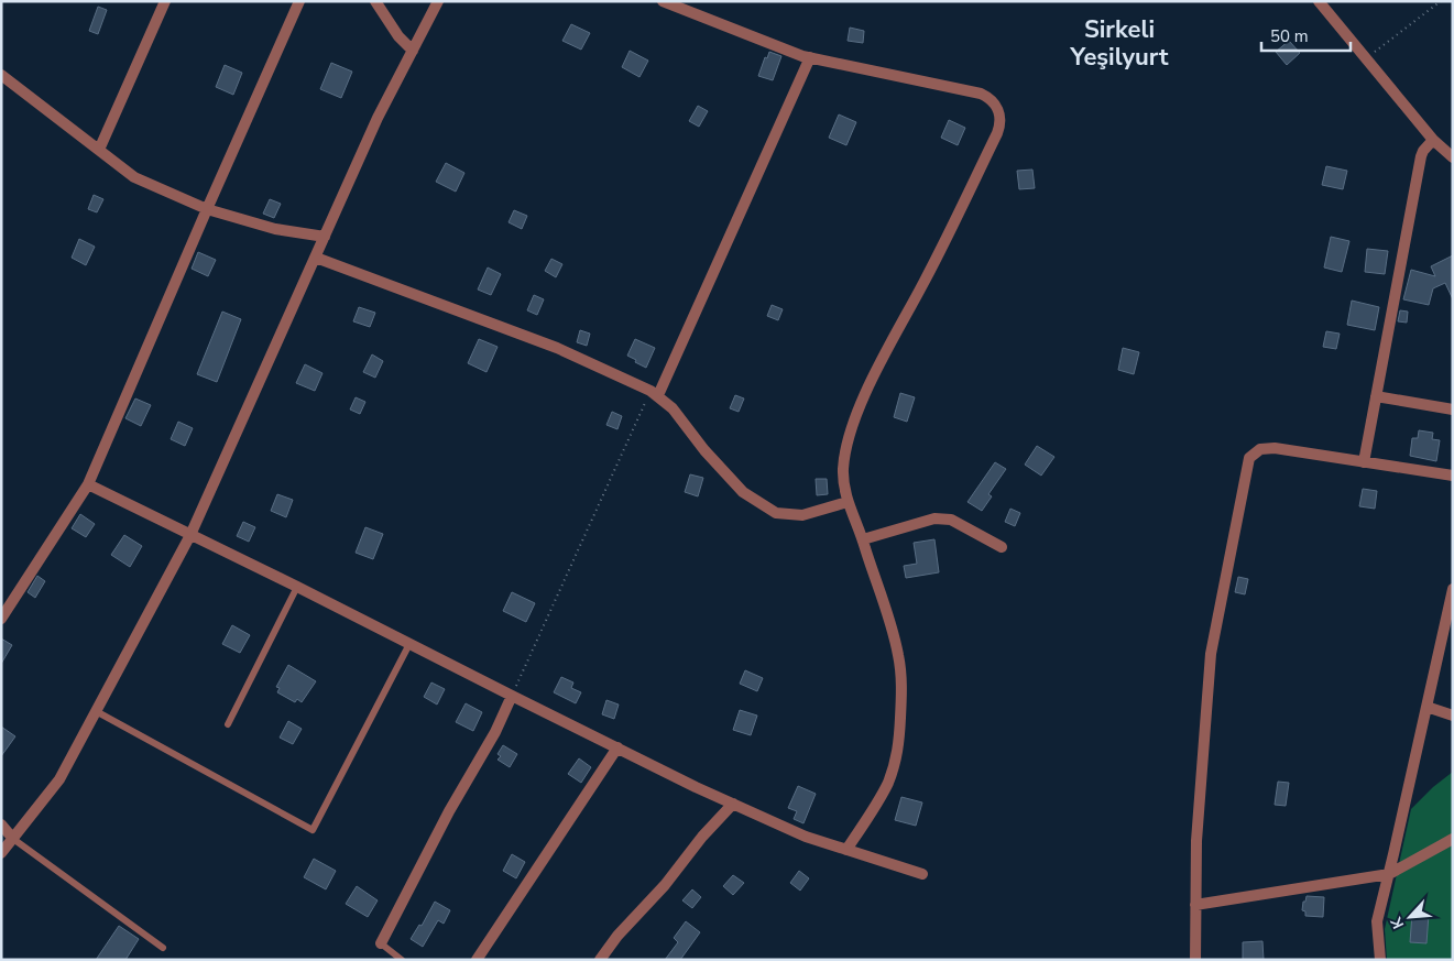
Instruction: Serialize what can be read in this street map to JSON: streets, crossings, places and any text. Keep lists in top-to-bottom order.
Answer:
{
  "districts": ["Sirkeli Yeşilyurt"],
  "scale_bar": "50 m",
  "north": "bottom left"
}
